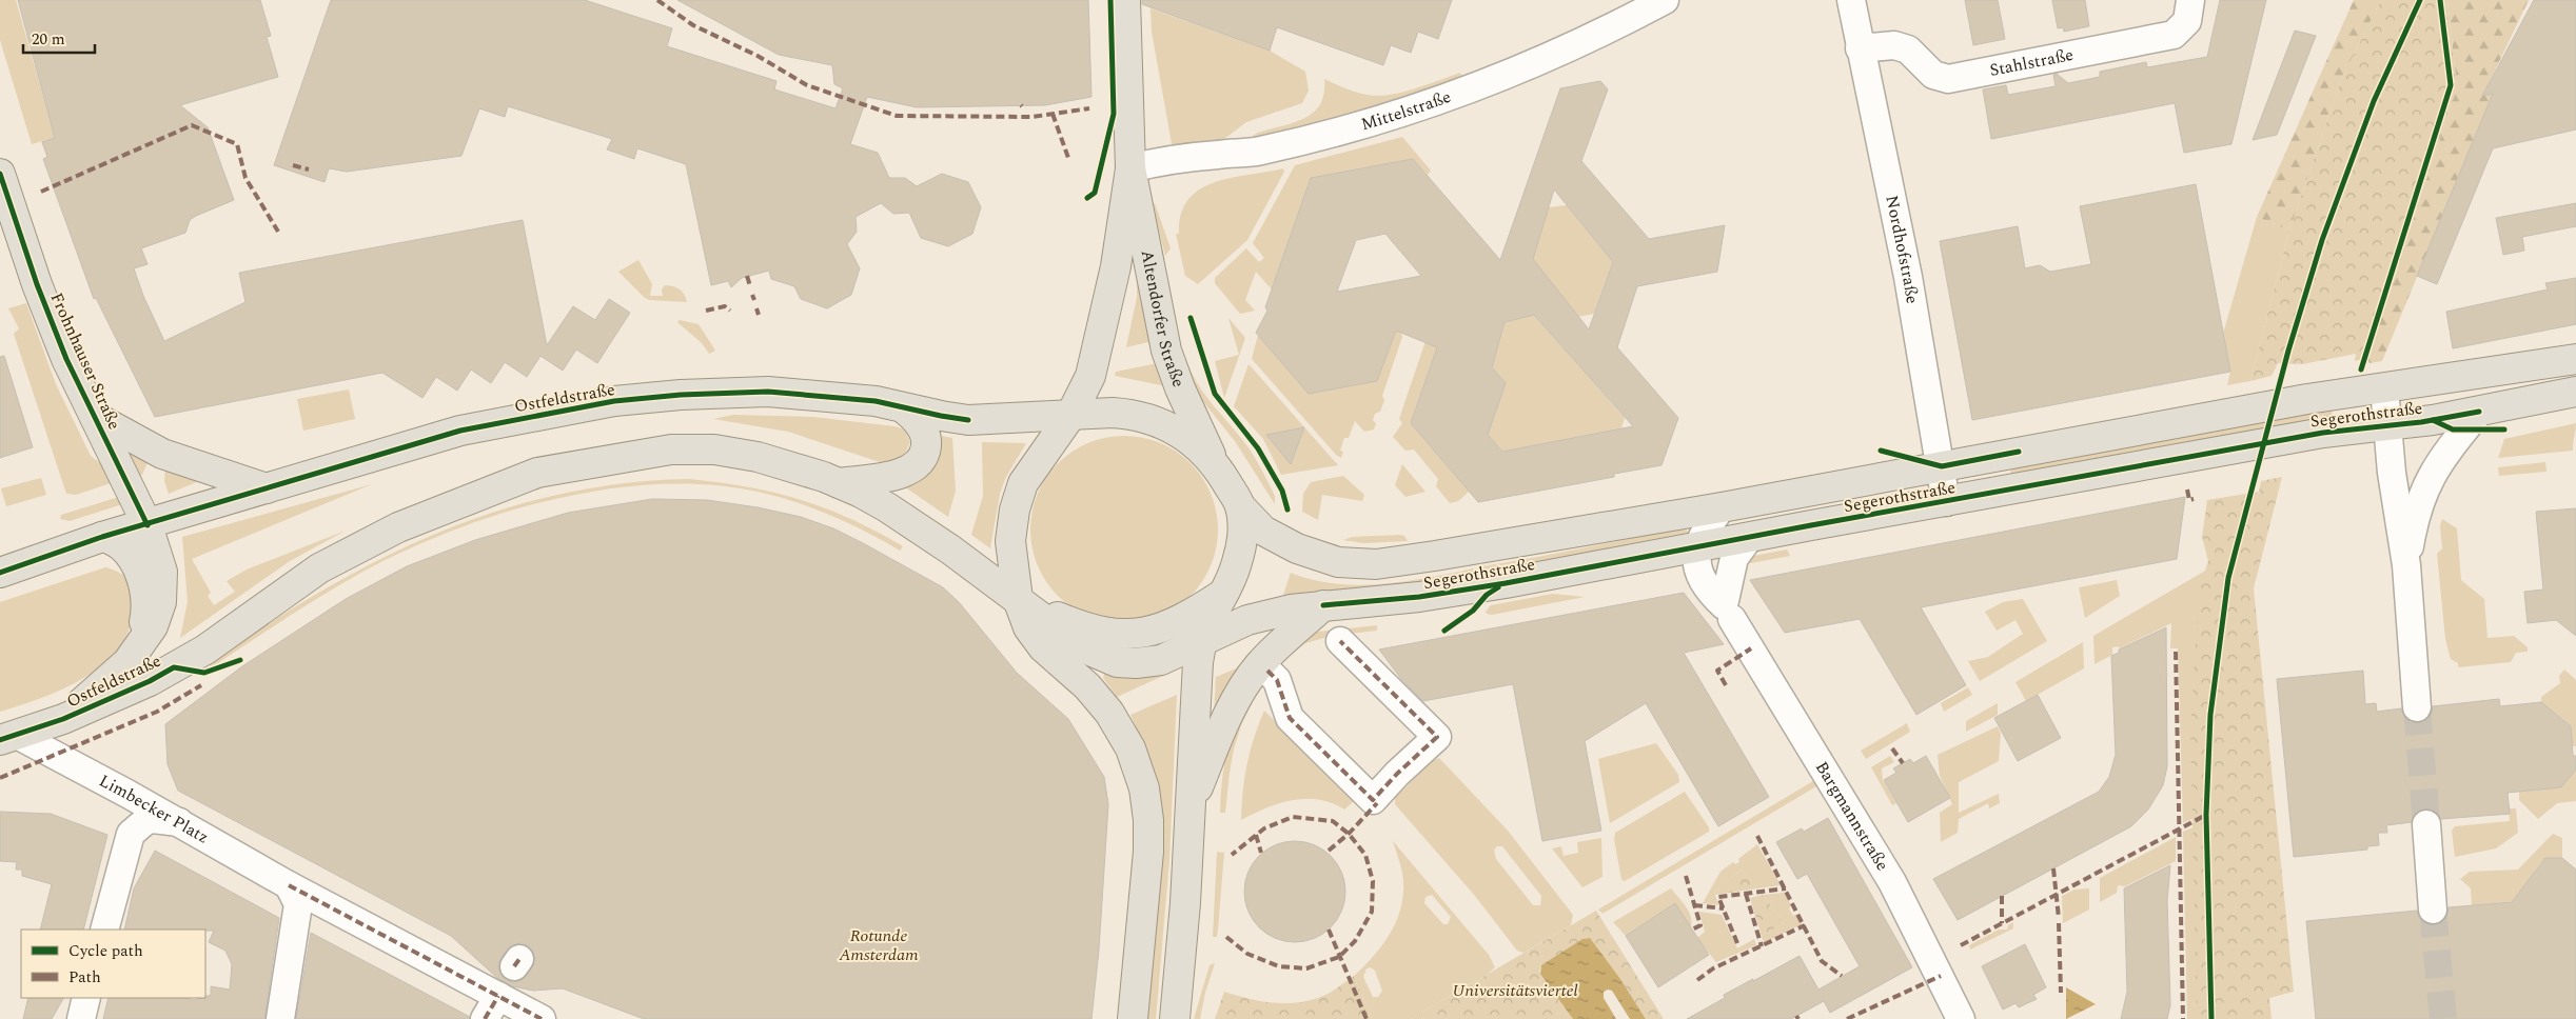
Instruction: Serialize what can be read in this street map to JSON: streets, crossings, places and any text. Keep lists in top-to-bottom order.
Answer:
{
  "streets": {
    "main road": [
      "Altendorfer Straße",
      "Frohnhauser Straße",
      "Ostfeldstraße",
      "Segerothstraße",
      "Limbecker Platz"
    ],
    "street": [
      "Stahlstraße",
      "Mittelstraße",
      "Nordhofstraße",
      "Bargmannstraße"
    ]
  },
  "crossings": [
    ["Stahlstraße", "Nordhofstraße"],
    ["Mittelstraße", "Altendorfer Straße"],
    ["Nordhofstraße", "Segerothstraße"],
    ["Altendorfer Straße", "Ostfeldstraße"],
    ["Altendorfer Straße", "Segerothstraße"],
    ["Frohnhauser Straße", "Ostfeldstraße"],
    ["Frohnhauser Straße", "Limbecker Platz"],
    ["Ostfeldstraße", "Segerothstraße"],
    ["Ostfeldstraße", "Limbecker Platz"]
  ],
  "parks": ["Rotunde Amsterdam", "Universitätsviertel"],
  "legend": ["Cycle path", "Path"],
  "scale_bar": "20 m"
}
